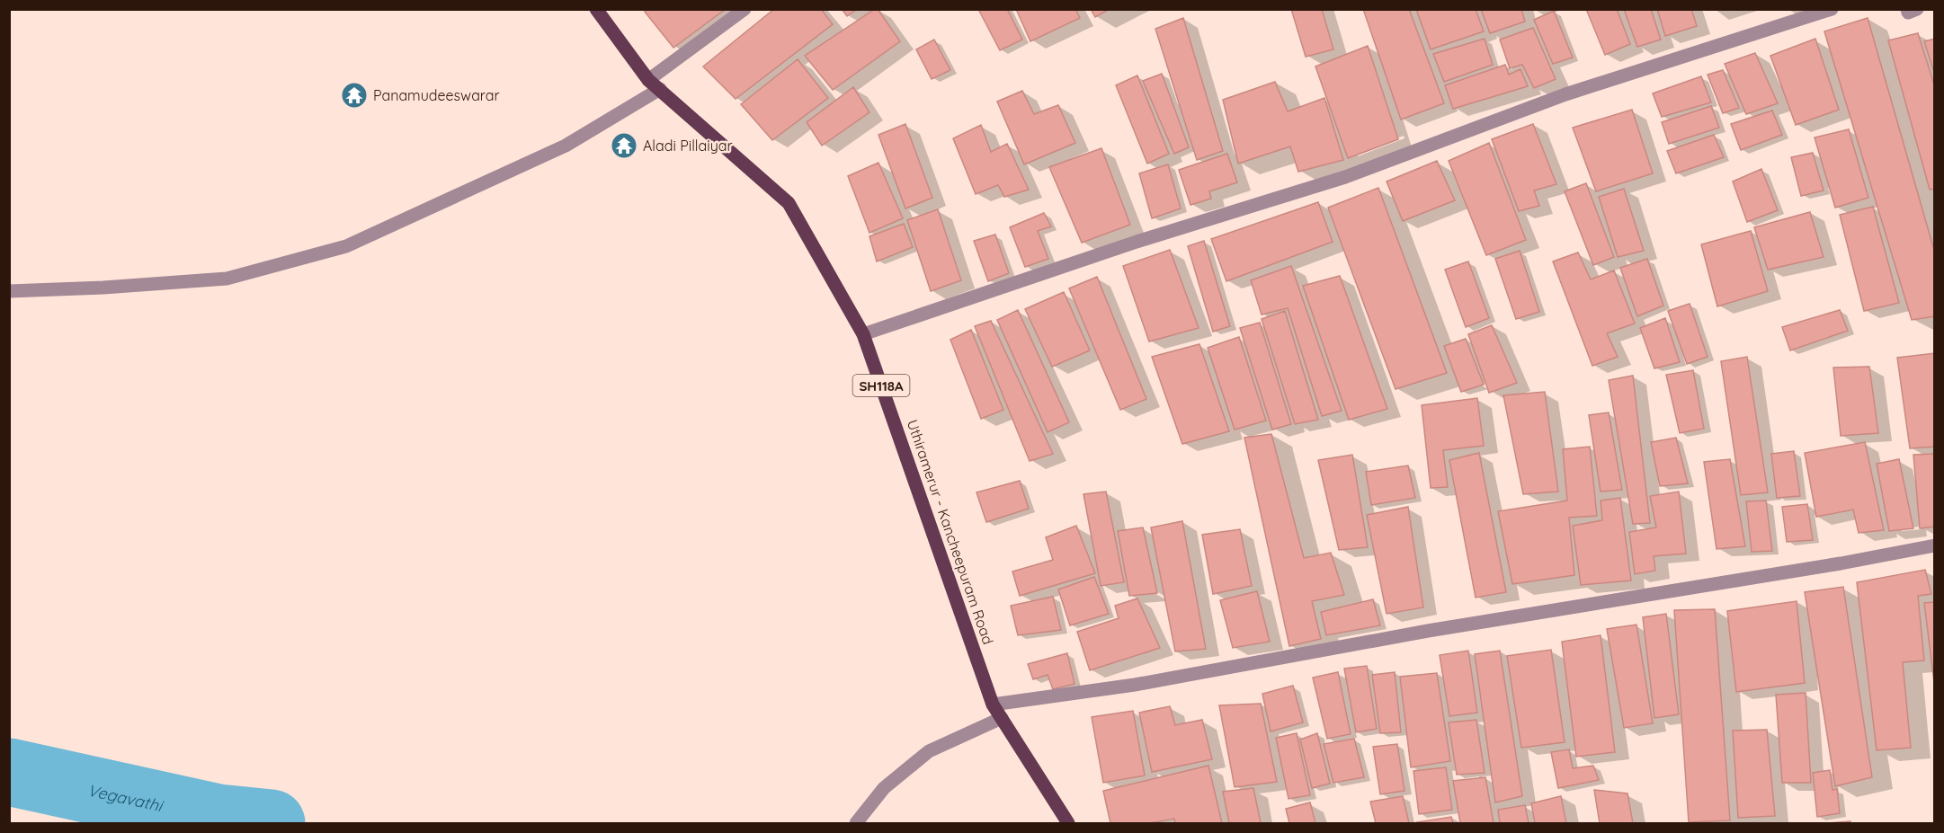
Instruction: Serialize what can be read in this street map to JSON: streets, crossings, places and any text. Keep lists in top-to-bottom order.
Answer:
{
  "streets": {
    "main road": ["SH118A", "Uthiramerur - Kancheepuram Road"]
  },
  "water": ["Vegavathi"],
  "places": {
    "temple": ["Panamudeeswarar", "Aladi Pillaiyar"]
  }
}
